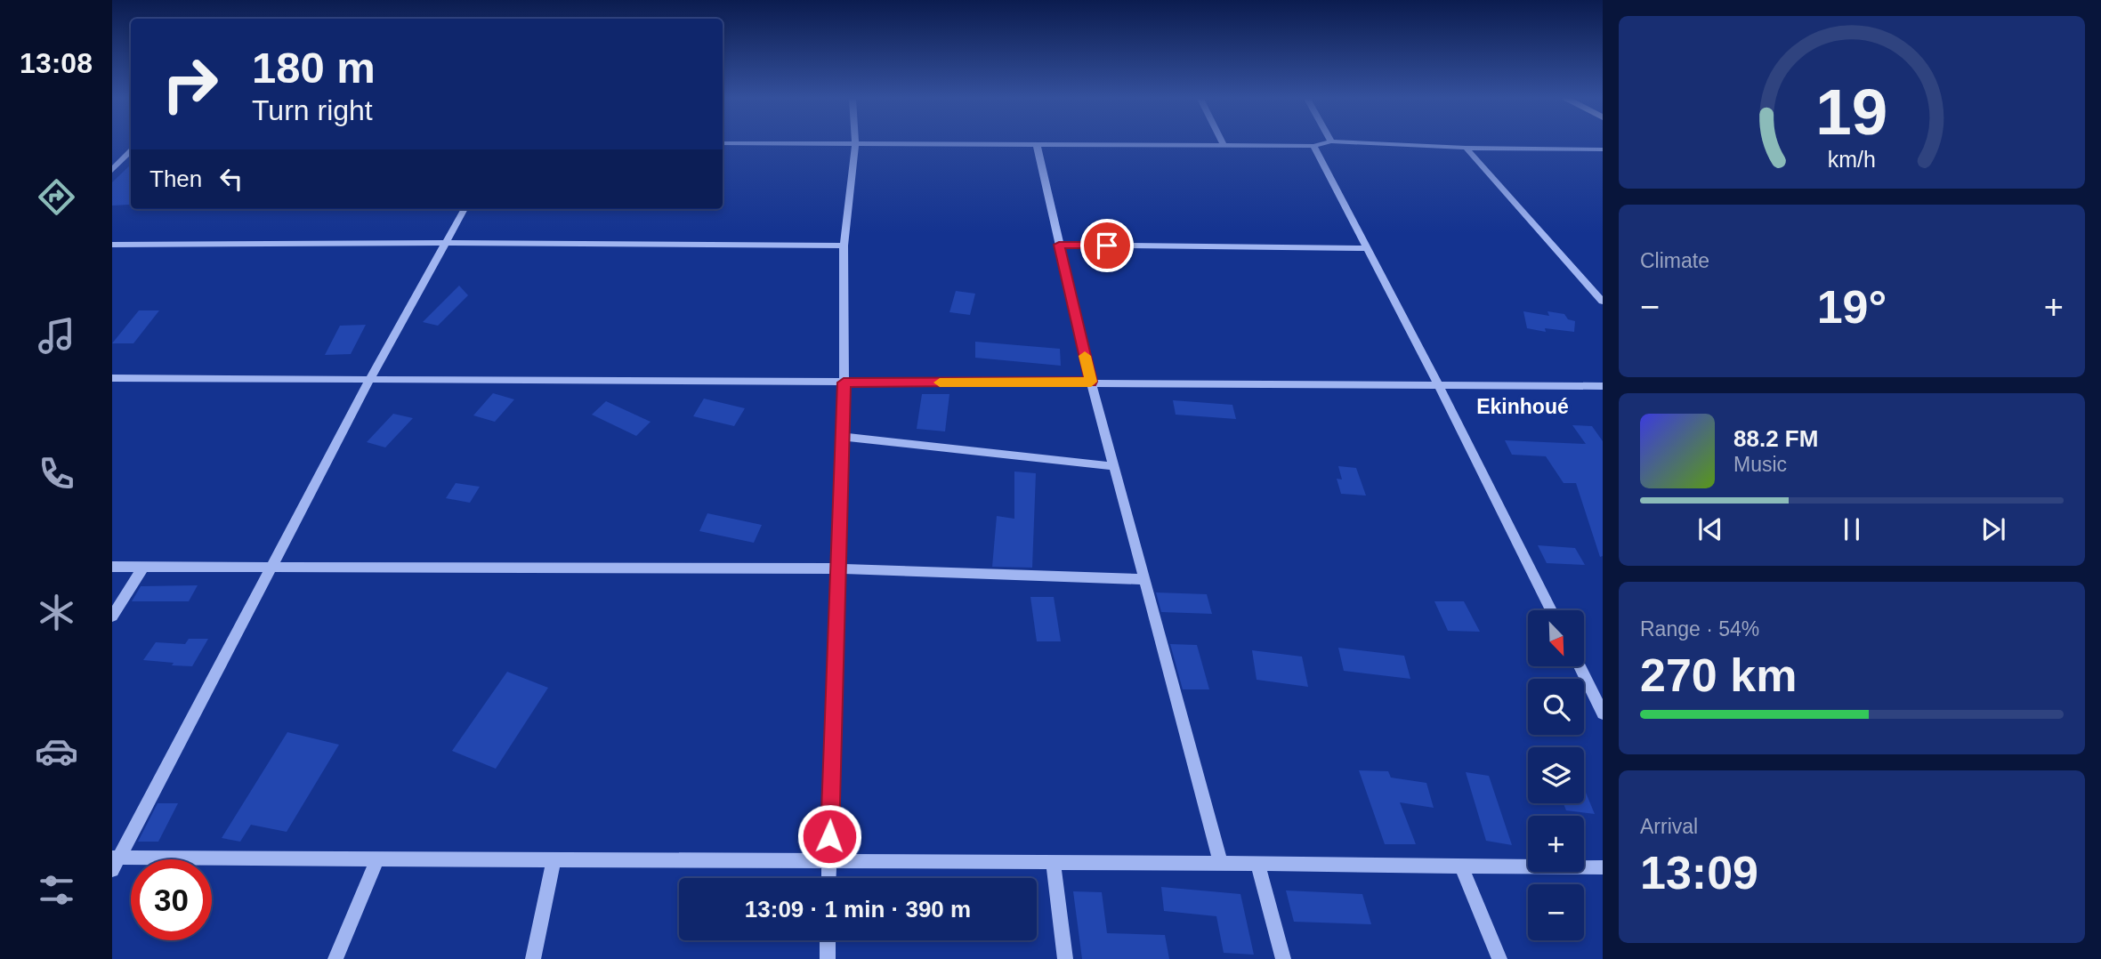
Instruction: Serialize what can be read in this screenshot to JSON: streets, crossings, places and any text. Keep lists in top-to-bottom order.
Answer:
{
  "districts": ["Ekinhoué"],
  "north": "bottom right",
  "page": {
    "tabs": "13:08",
    "turn": ["180 m", "Turn right"],
    "then": "Then",
    "tile": [
      "Climate",
      ["Range · 54%", "270 km"],
      ["Arrival", "13:09"]
    ],
    "heat": ["−", "19°", "+"],
    "song": ["88.2 FM", "Music"],
    "map_buttons": ["+", "−"],
    "limit": "30",
    "trip": "13:09 · 1 min · 390 m",
    "gauge": ["19", "km/h"]
  }
}
